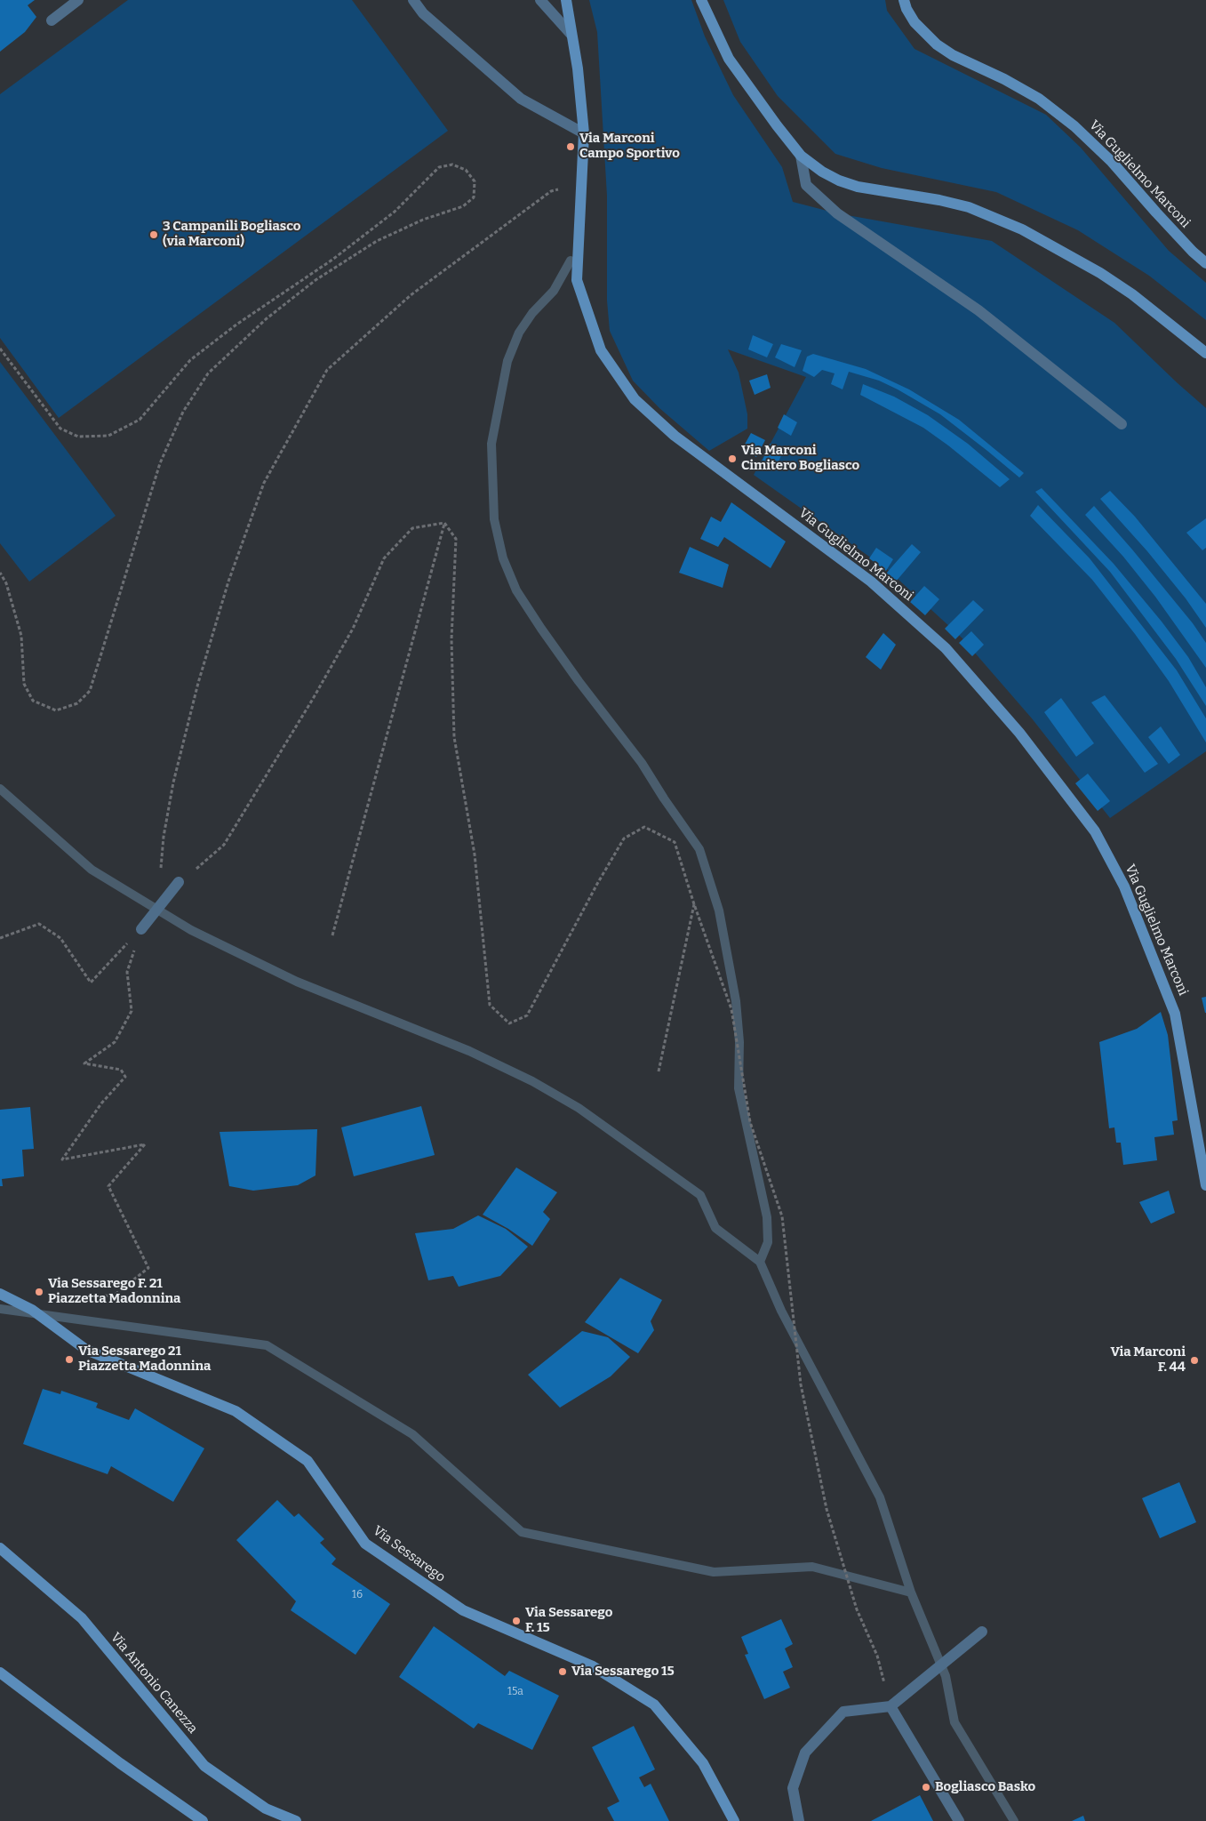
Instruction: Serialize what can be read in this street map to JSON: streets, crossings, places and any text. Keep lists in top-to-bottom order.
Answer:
{
  "streets": {
    "street": ["Via Guglielmo Marconi", "Via Sessarego", "Via Antonio Canezza"]
  },
  "places": [
    "Via Marconi Campo Sportivo",
    "3 Campanili Bogliasco (via Marconi)",
    "Via Marconi Cimitero Bogliasco",
    "Via Sessarego F. 21 Piazzetta Madonnina",
    "Via Sessarego 21 Piazzetta Madonnina",
    "Via Marconi F. 44",
    "Via Sessarego F. 15",
    "Via Sessarego 15",
    "Bogliasco Basko"
  ],
  "house_numbers": ["16", "15a"]
}
